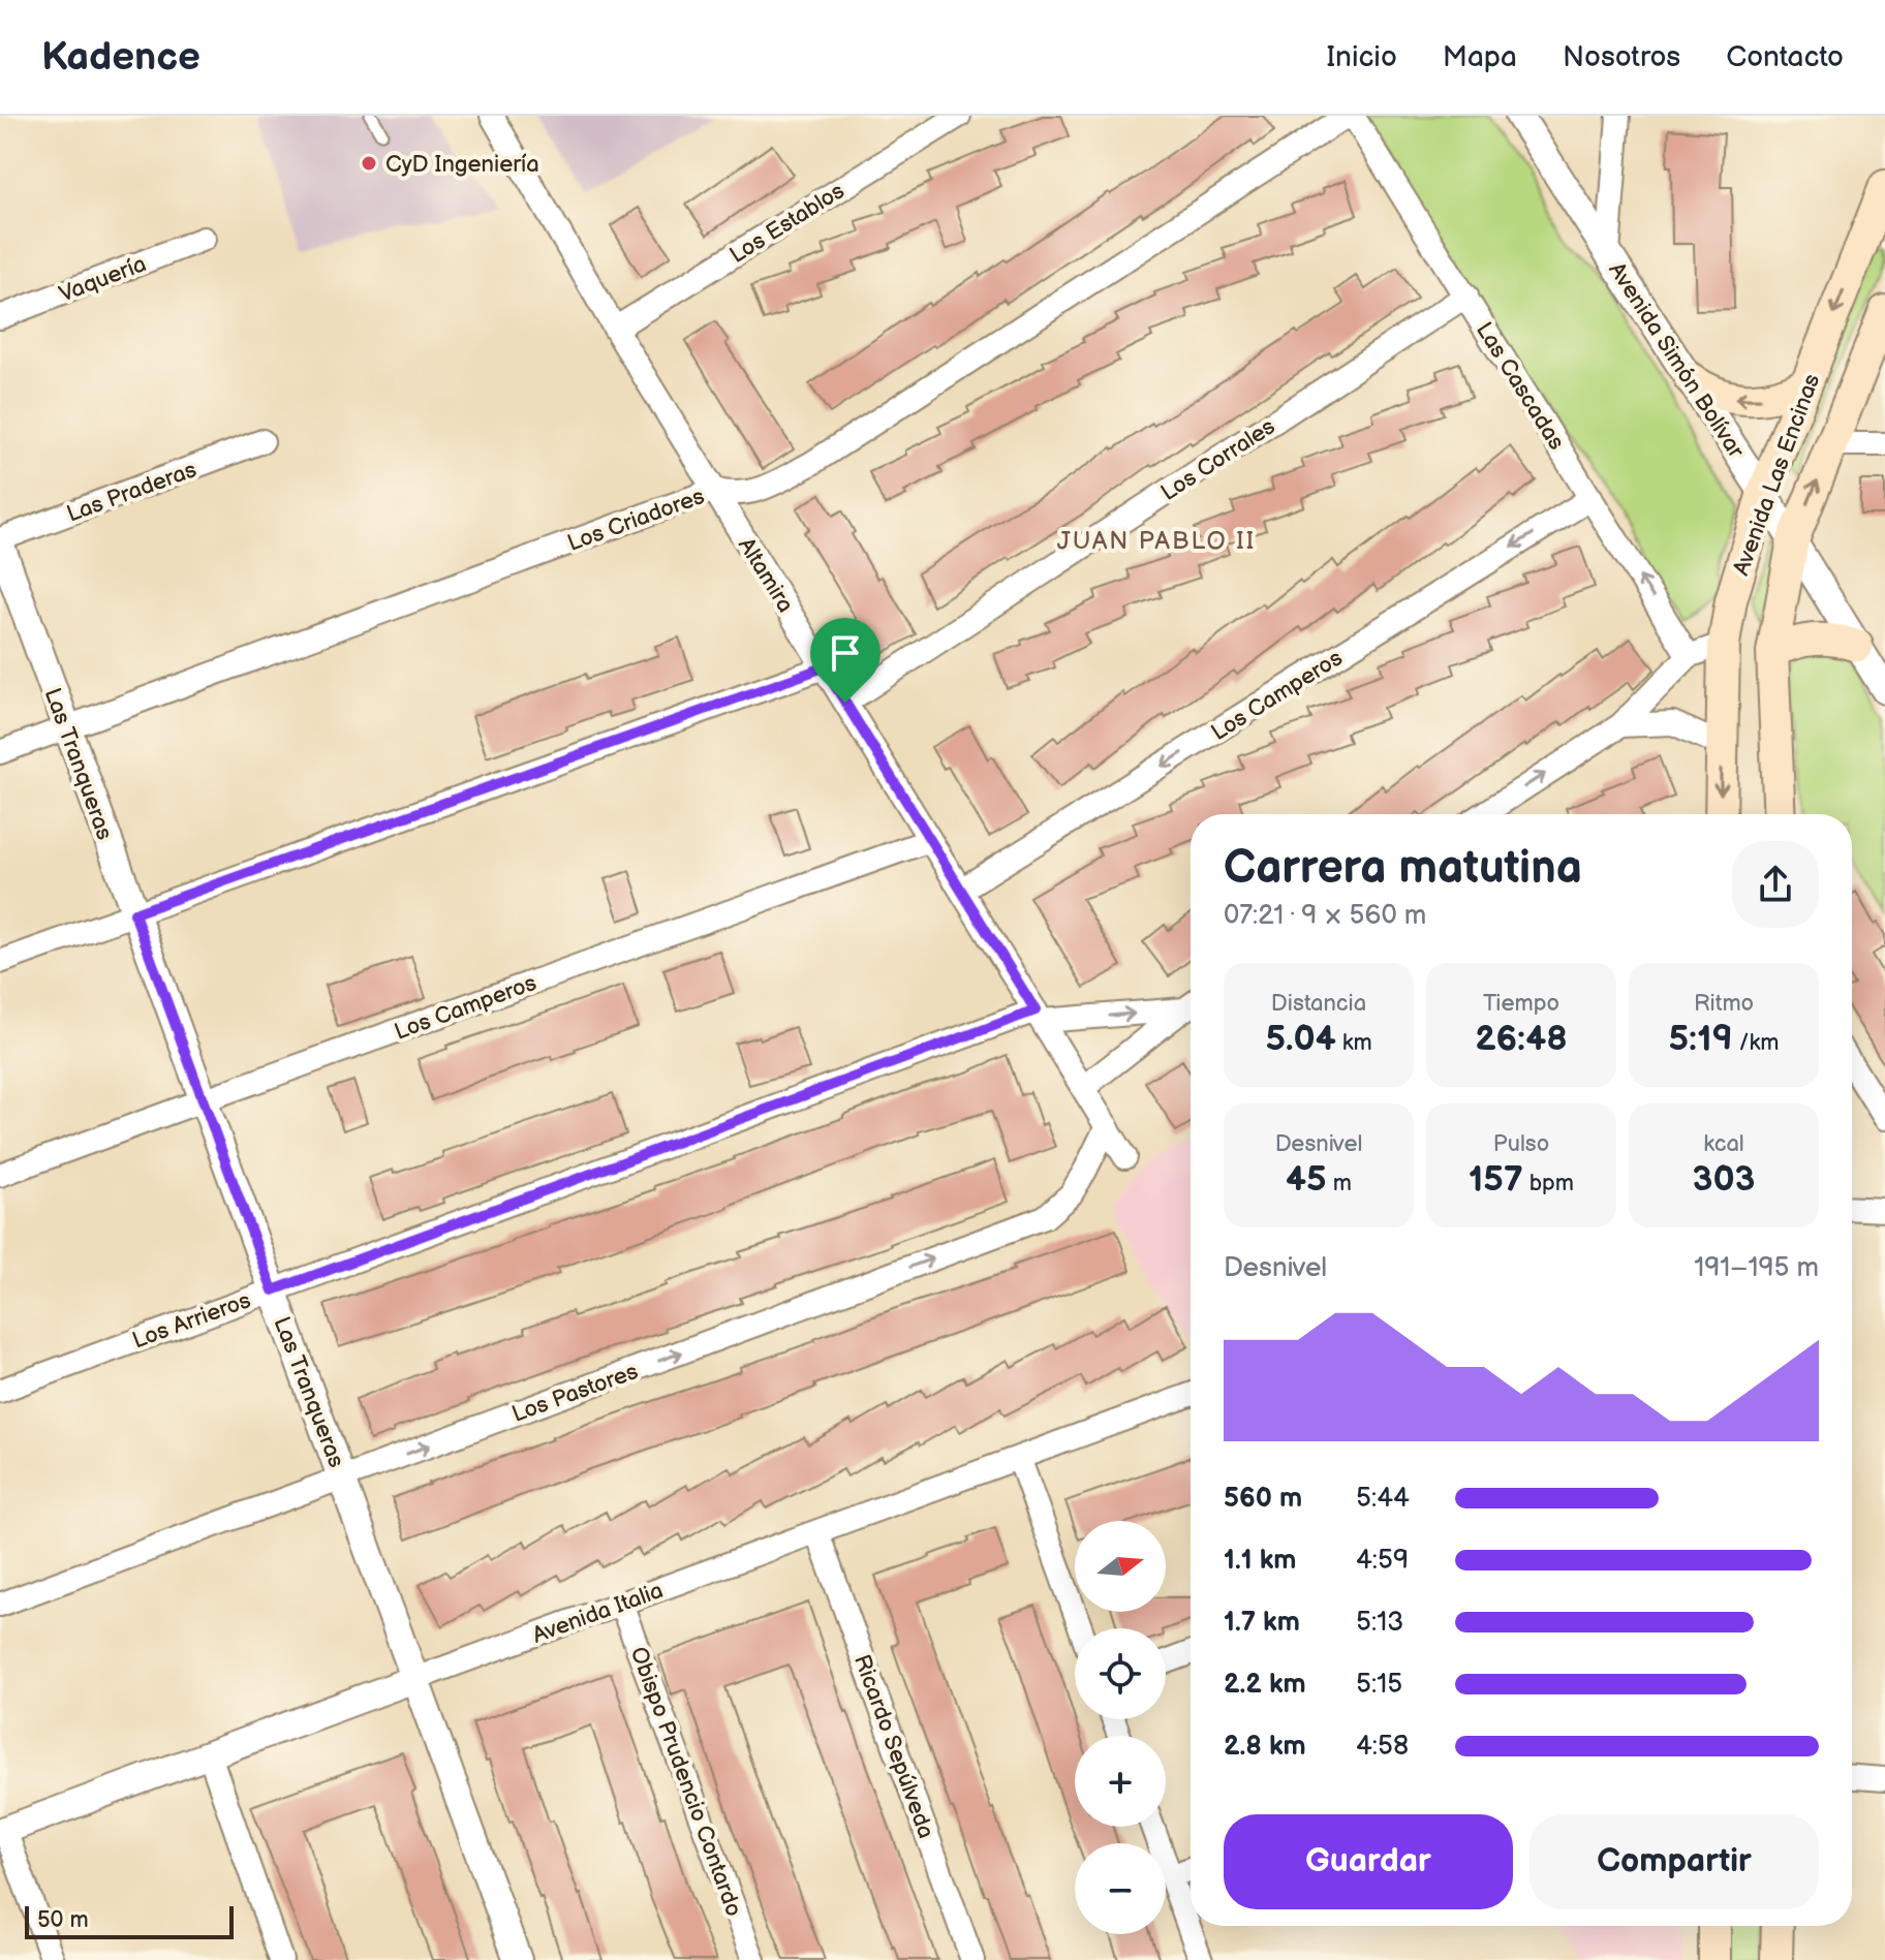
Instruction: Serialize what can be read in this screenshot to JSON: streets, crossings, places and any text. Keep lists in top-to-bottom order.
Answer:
{
  "streets": {
    "main road": ["Avenida Las Encinas"],
    "street": [
      "Los Establos",
      "Vaquería",
      "Avenida Simón Bolívar",
      "Las Cascadas",
      "Los Corrales",
      "Las Praderas",
      "Los Criadores",
      "Altamira",
      "Los Camperos",
      "Las Tranqueras",
      "Los Arrieros",
      "Los Pastores",
      "Avenida Italia",
      "Ricardo Sepúlveda",
      "Obispo Prudencio Contardo"
    ]
  },
  "crossings": [
    ["Los Establos", "Altamira"],
    ["Avenida Simón Bolívar", "Avenida Las Encinas"],
    ["Las Cascadas", "Los Corrales"],
    ["Las Cascadas", "Los Criadores"],
    ["Las Cascadas", "Los Camperos"],
    ["Los Corrales", "Altamira"],
    ["Las Praderas", "Las Tranqueras"],
    ["Los Criadores", "Altamira"],
    ["Los Criadores", "Las Tranqueras"],
    ["Altamira", "Los Camperos"],
    ["Altamira", "Los Arrieros"],
    ["Altamira", "Los Pastores"],
    ["Los Camperos", "Las Tranqueras"],
    ["Las Tranqueras", "Los Arrieros"],
    ["Las Tranqueras", "Los Pastores"],
    ["Las Tranqueras", "Avenida Italia"],
    ["Avenida Italia", "Ricardo Sepúlveda"],
    ["Avenida Italia", "Obispo Prudencio Contardo"]
  ],
  "one_way": ["Los Camperos", "Los Pastores"],
  "districts": ["JUAN PABLO II"],
  "places": ["CyD Ingeniería"],
  "scale_bar": "50 m",
  "north": "right",
  "page": {
    "header": "Kadence",
    "nav": [
      "Inicio",
      "Mapa",
      "Nosotros",
      "Contacto"
    ],
    "heading": ["Carrera matutina", "07:21 · 9 × 560 m"],
    "stats": [
      ["Distancia", "5.04 km"],
      ["Tiempo", "26:48"],
      ["Ritmo", "5:19 /km"],
      ["Desnivel", "45 m"],
      ["Pulso", "157 bpm"],
      ["kcal", "303"]
    ],
    "chart": ["Desnivel", "191–195 m"],
    "list": [
      {
        "name": "560 m",
        "note": "5:44"
      },
      {
        "name": "1.1 km",
        "note": "4:59"
      },
      {
        "name": "1.7 km",
        "note": "5:13"
      },
      {
        "name": "2.2 km",
        "note": "5:15"
      },
      {
        "name": "2.8 km",
        "note": "4:58"
      }
    ],
    "map_buttons": ["+", "−"],
    "buttons": ["Guardar", "Compartir"],
    "scale": "50 m"
  }
}
